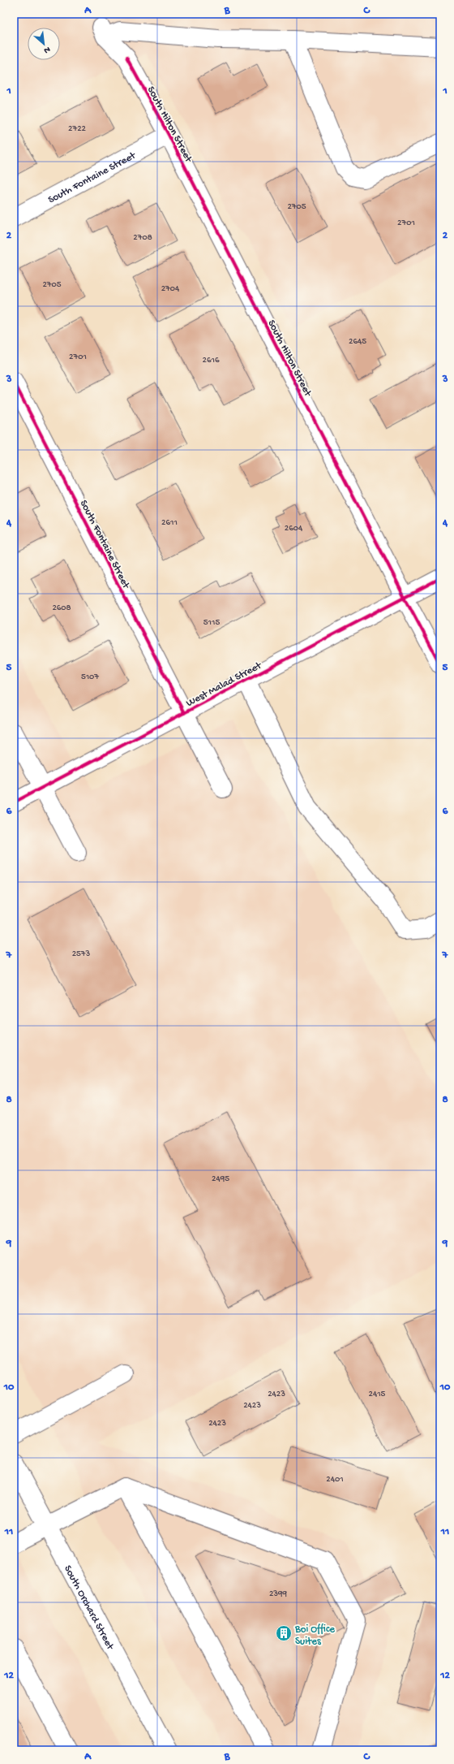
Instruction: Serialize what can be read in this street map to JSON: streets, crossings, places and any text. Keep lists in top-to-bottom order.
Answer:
{
  "streets": {
    "street": [
      "South Hilton Street",
      "South Fontaine Street",
      "West Malad Street",
      "South Orchard Street"
    ]
  },
  "crossings": [
    ["South Hilton Street", "South Fontaine Street"],
    ["South Hilton Street", "West Malad Street"],
    ["South Fontaine Street", "West Malad Street"]
  ],
  "places": {
    "building": ["Boi Office Suites"]
  },
  "house_numbers": [
    "2722",
    "2705",
    "2701",
    "2708",
    "2705",
    "2704",
    "2645",
    "2701",
    "2616",
    "2611",
    "2604",
    "2608",
    "5115",
    "5107",
    "2573",
    "2495",
    "2423",
    "2415",
    "2423",
    "2423",
    "2401",
    "2399"
  ],
  "north": "bottom right",
  "grid": {
    "columns": ["A", "B", "C"],
    "rows": [
      "1",
      "2",
      "3",
      "4",
      "5",
      "6",
      "7",
      "8",
      "9",
      "10",
      "11",
      "12"
    ]
  }
}
